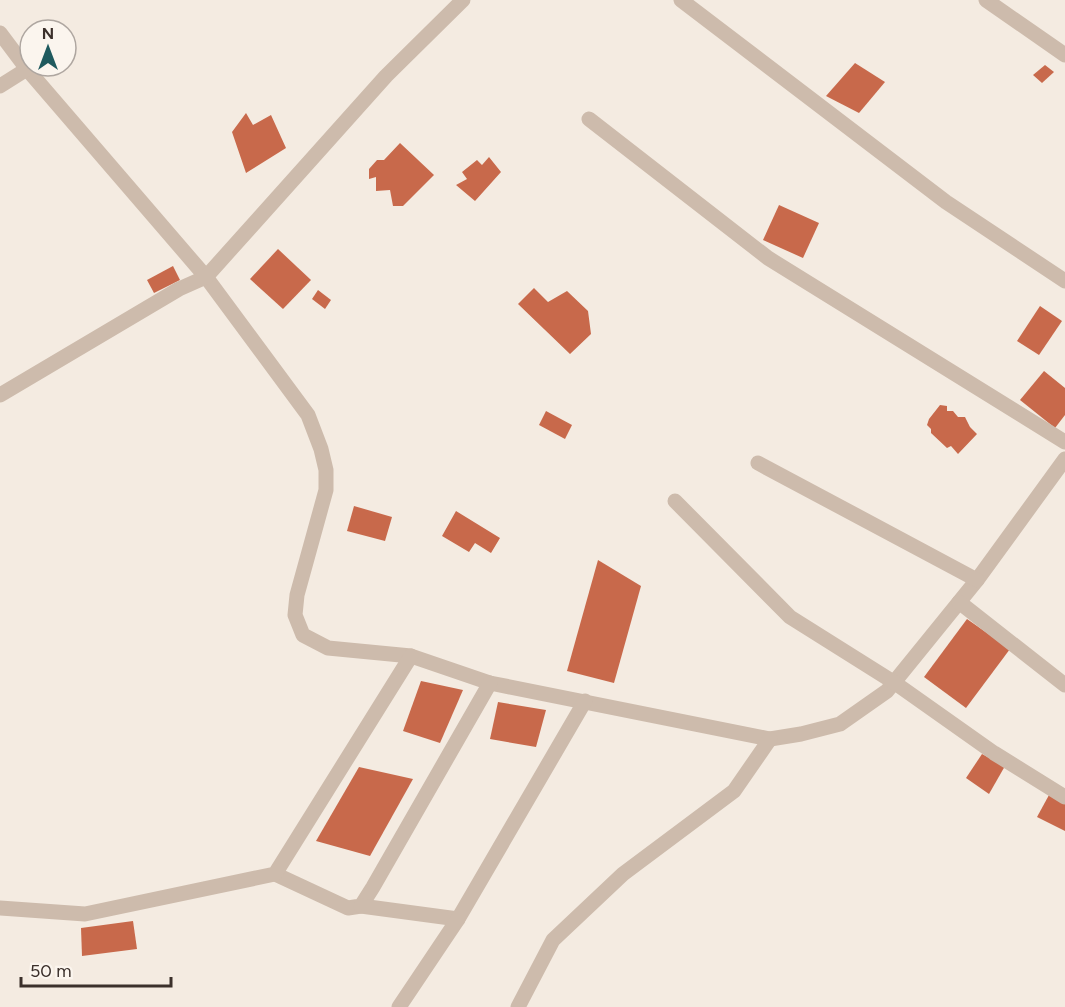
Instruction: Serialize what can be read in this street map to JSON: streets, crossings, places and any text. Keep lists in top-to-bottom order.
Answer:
{
  "scale_bar": "50 m",
  "north": "top"
}
